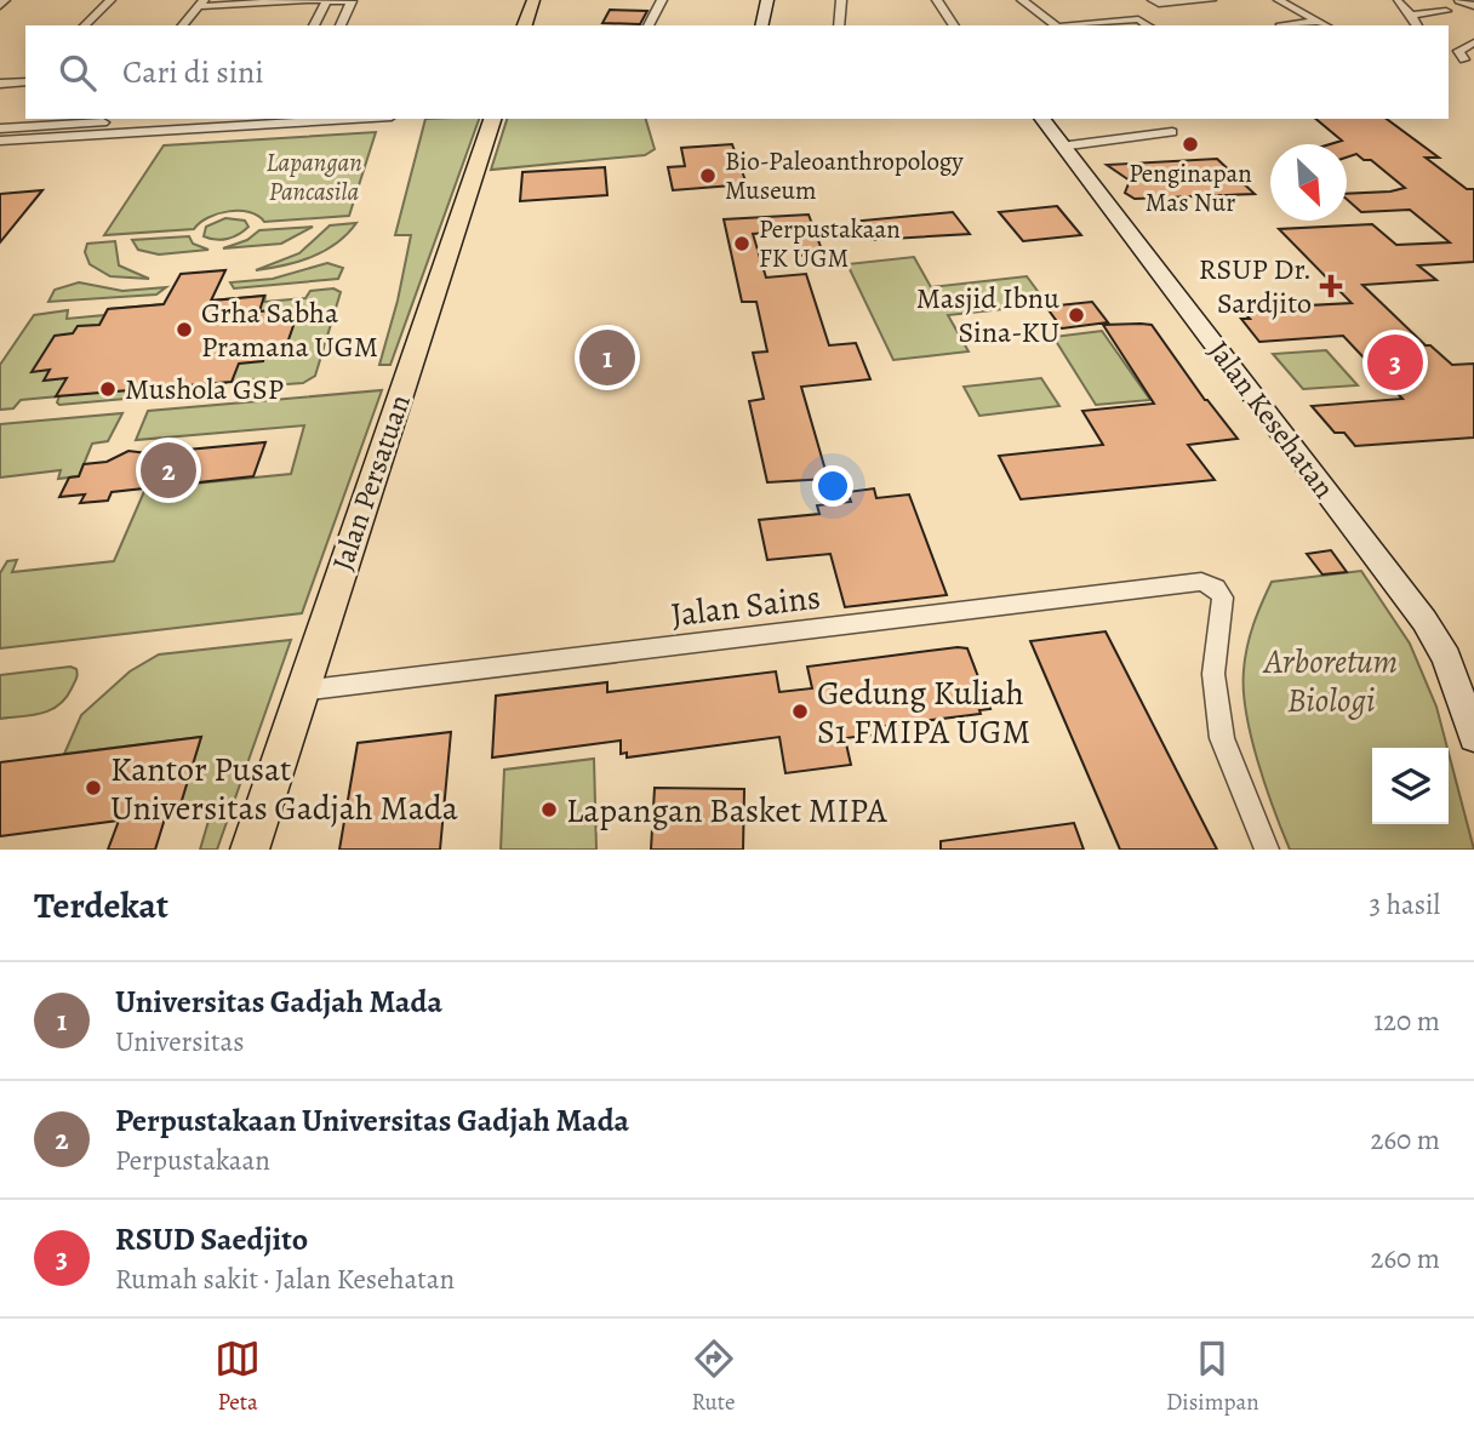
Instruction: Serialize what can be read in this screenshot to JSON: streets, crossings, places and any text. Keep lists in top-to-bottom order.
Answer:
{
  "streets": {
    "main road": ["Jalan Persatuan"],
    "street": ["Jalan Kesehatan", "Jalan Sains"]
  },
  "crossings": [
    ["Jalan Persatuan", "Jalan Sains"]
  ],
  "parks": ["Lapangan Pancasila", "Arboretum Biologi"],
  "places": {
    "other": [
      "Penginapan Mas Nur",
      "Bio-Paleoanthropology Museum",
      "Perpustakaan FK UGM",
      "Masjid Ibnu Sina-KU",
      "Grha Sabha Pramana UGM",
      "Mushola GSP",
      "Gedung Kuliah S1 FMIPA UGM",
      "Kantor Pusat Universitas Gadjah Mada",
      "Lapangan Basket MIPA"
    ],
    "health": ["RSUP Dr. Sardjito"]
  },
  "north": "bottom right",
  "page": {
    "search": "Cari di sini",
    "pins": ["1", "3", "2"],
    "heading": ["Terdekat", "3 hasil"],
    "list": [
      {
        "mark": "1",
        "name": "Universitas Gadjah Mada",
        "note": "Universitas",
        "value": "120 m"
      },
      {
        "mark": "2",
        "name": "Perpustakaan Universitas Gadjah Mada",
        "note": "Perpustakaan",
        "value": "260 m"
      },
      {
        "mark": "3",
        "name": "RSUD Saedjito",
        "note": "Rumah sakit · Jalan Kesehatan",
        "value": "260 m"
      }
    ],
    "nav": ["Peta", "Rute", "Disimpan"]
  }
}
